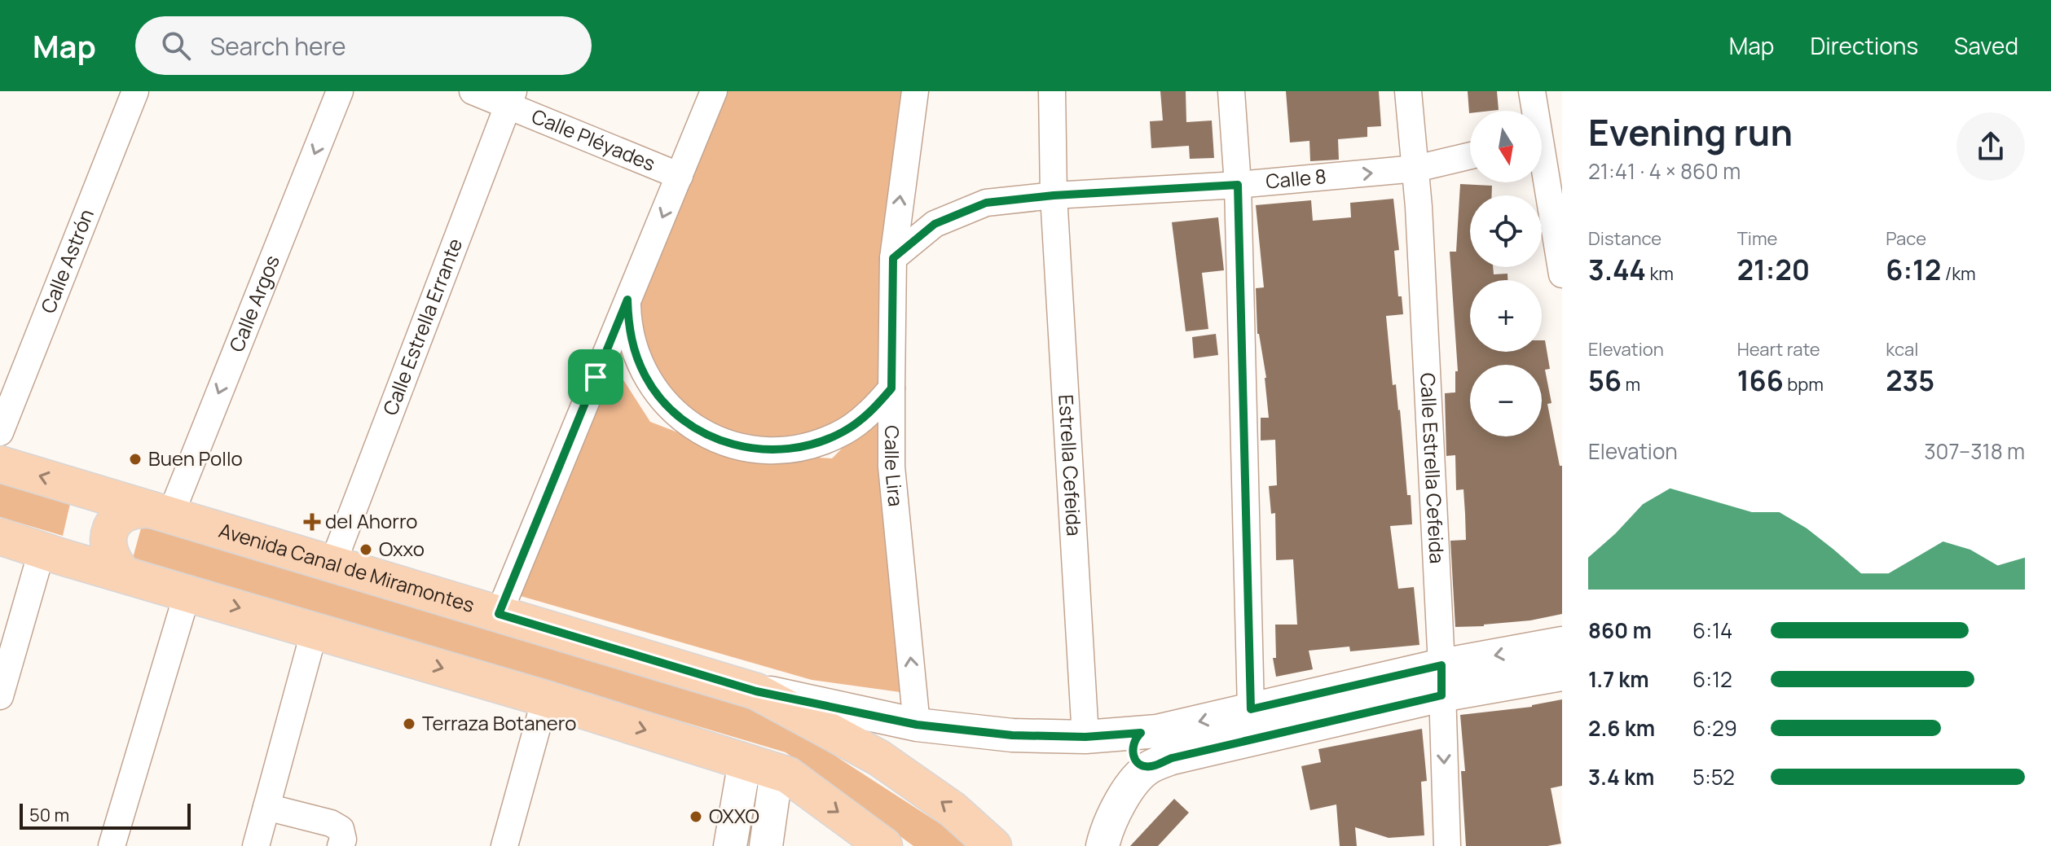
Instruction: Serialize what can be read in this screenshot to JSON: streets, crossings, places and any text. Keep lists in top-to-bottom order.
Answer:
{
  "streets": {
    "main road": ["Avenida Canal de Miramontes"],
    "street": [
      "Calle Pléyades",
      "Calle 8",
      "Calle Astrón",
      "Calle Argos",
      "Calle Estrella Errante",
      "Estrella Cefeida",
      "Calle Lira",
      "Calle Estrella Cefeida"
    ]
  },
  "crossings": [
    ["Calle Pléyades", "Calle Estrella Errante"],
    ["Calle 8", "Estrella Cefeida"],
    ["Calle 8", "Calle Lira"],
    ["Calle 8", "Calle Estrella Cefeida"],
    ["Calle Argos", "Avenida Canal de Miramontes"],
    ["Calle Estrella Errante", "Avenida Canal de Miramontes"]
  ],
  "one_way": ["Calle Argos"],
  "places": {
    "other": [
      "Buen Pollo",
      "Oxxo",
      "Terraza Botanero",
      "OXXO"
    ],
    "health": ["del Ahorro"]
  },
  "scale_bar": "50 m",
  "north": "bottom",
  "page": {
    "header": "Map",
    "search": "Search here",
    "nav": ["Map", "Directions", "Saved"],
    "heading": ["Evening run", "21:41 · 4 × 860 m"],
    "map_buttons": ["+", "−"],
    "stats": [
      ["Distance", "3.44 km"],
      ["Time", "21:20"],
      ["Pace", "6:12 /km"],
      ["Elevation", "56 m"],
      ["Heart rate", "166 bpm"],
      ["kcal", "235"]
    ],
    "chart": ["Elevation", "307–318 m"],
    "list": [
      {
        "name": "860 m",
        "note": "6:14"
      },
      {
        "name": "1.7 km",
        "note": "6:12"
      },
      {
        "name": "2.6 km",
        "note": "6:29"
      },
      {
        "name": "3.4 km",
        "note": "5:52"
      }
    ],
    "scale": "50 m"
  }
}
